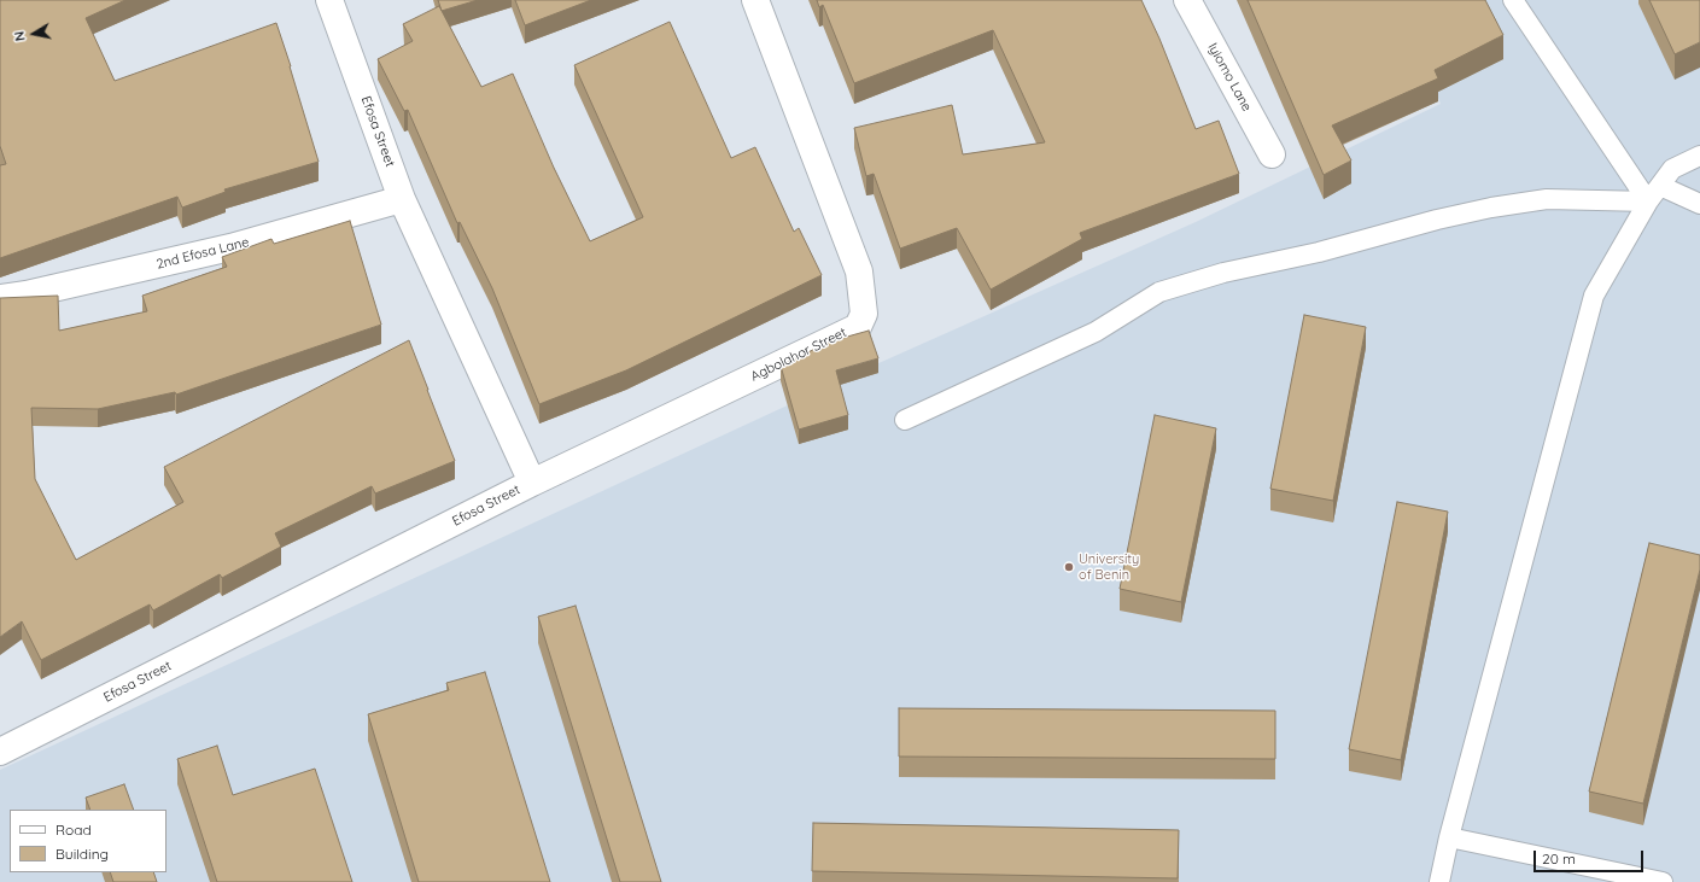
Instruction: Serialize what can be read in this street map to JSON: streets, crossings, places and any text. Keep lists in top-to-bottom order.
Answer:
{
  "streets": {
    "street": [
      "Iyiomo Lane",
      "Efosa Street",
      "2nd Efosa Lane",
      "Agbolahor Street"
    ]
  },
  "crossings": [
    ["Efosa Street", "2nd Efosa Lane"],
    ["Efosa Street", "Agbolahor Street"]
  ],
  "places": ["University of Benin"],
  "legend": ["Road", "Building"],
  "scale_bar": "20 m",
  "north": "left"
}
